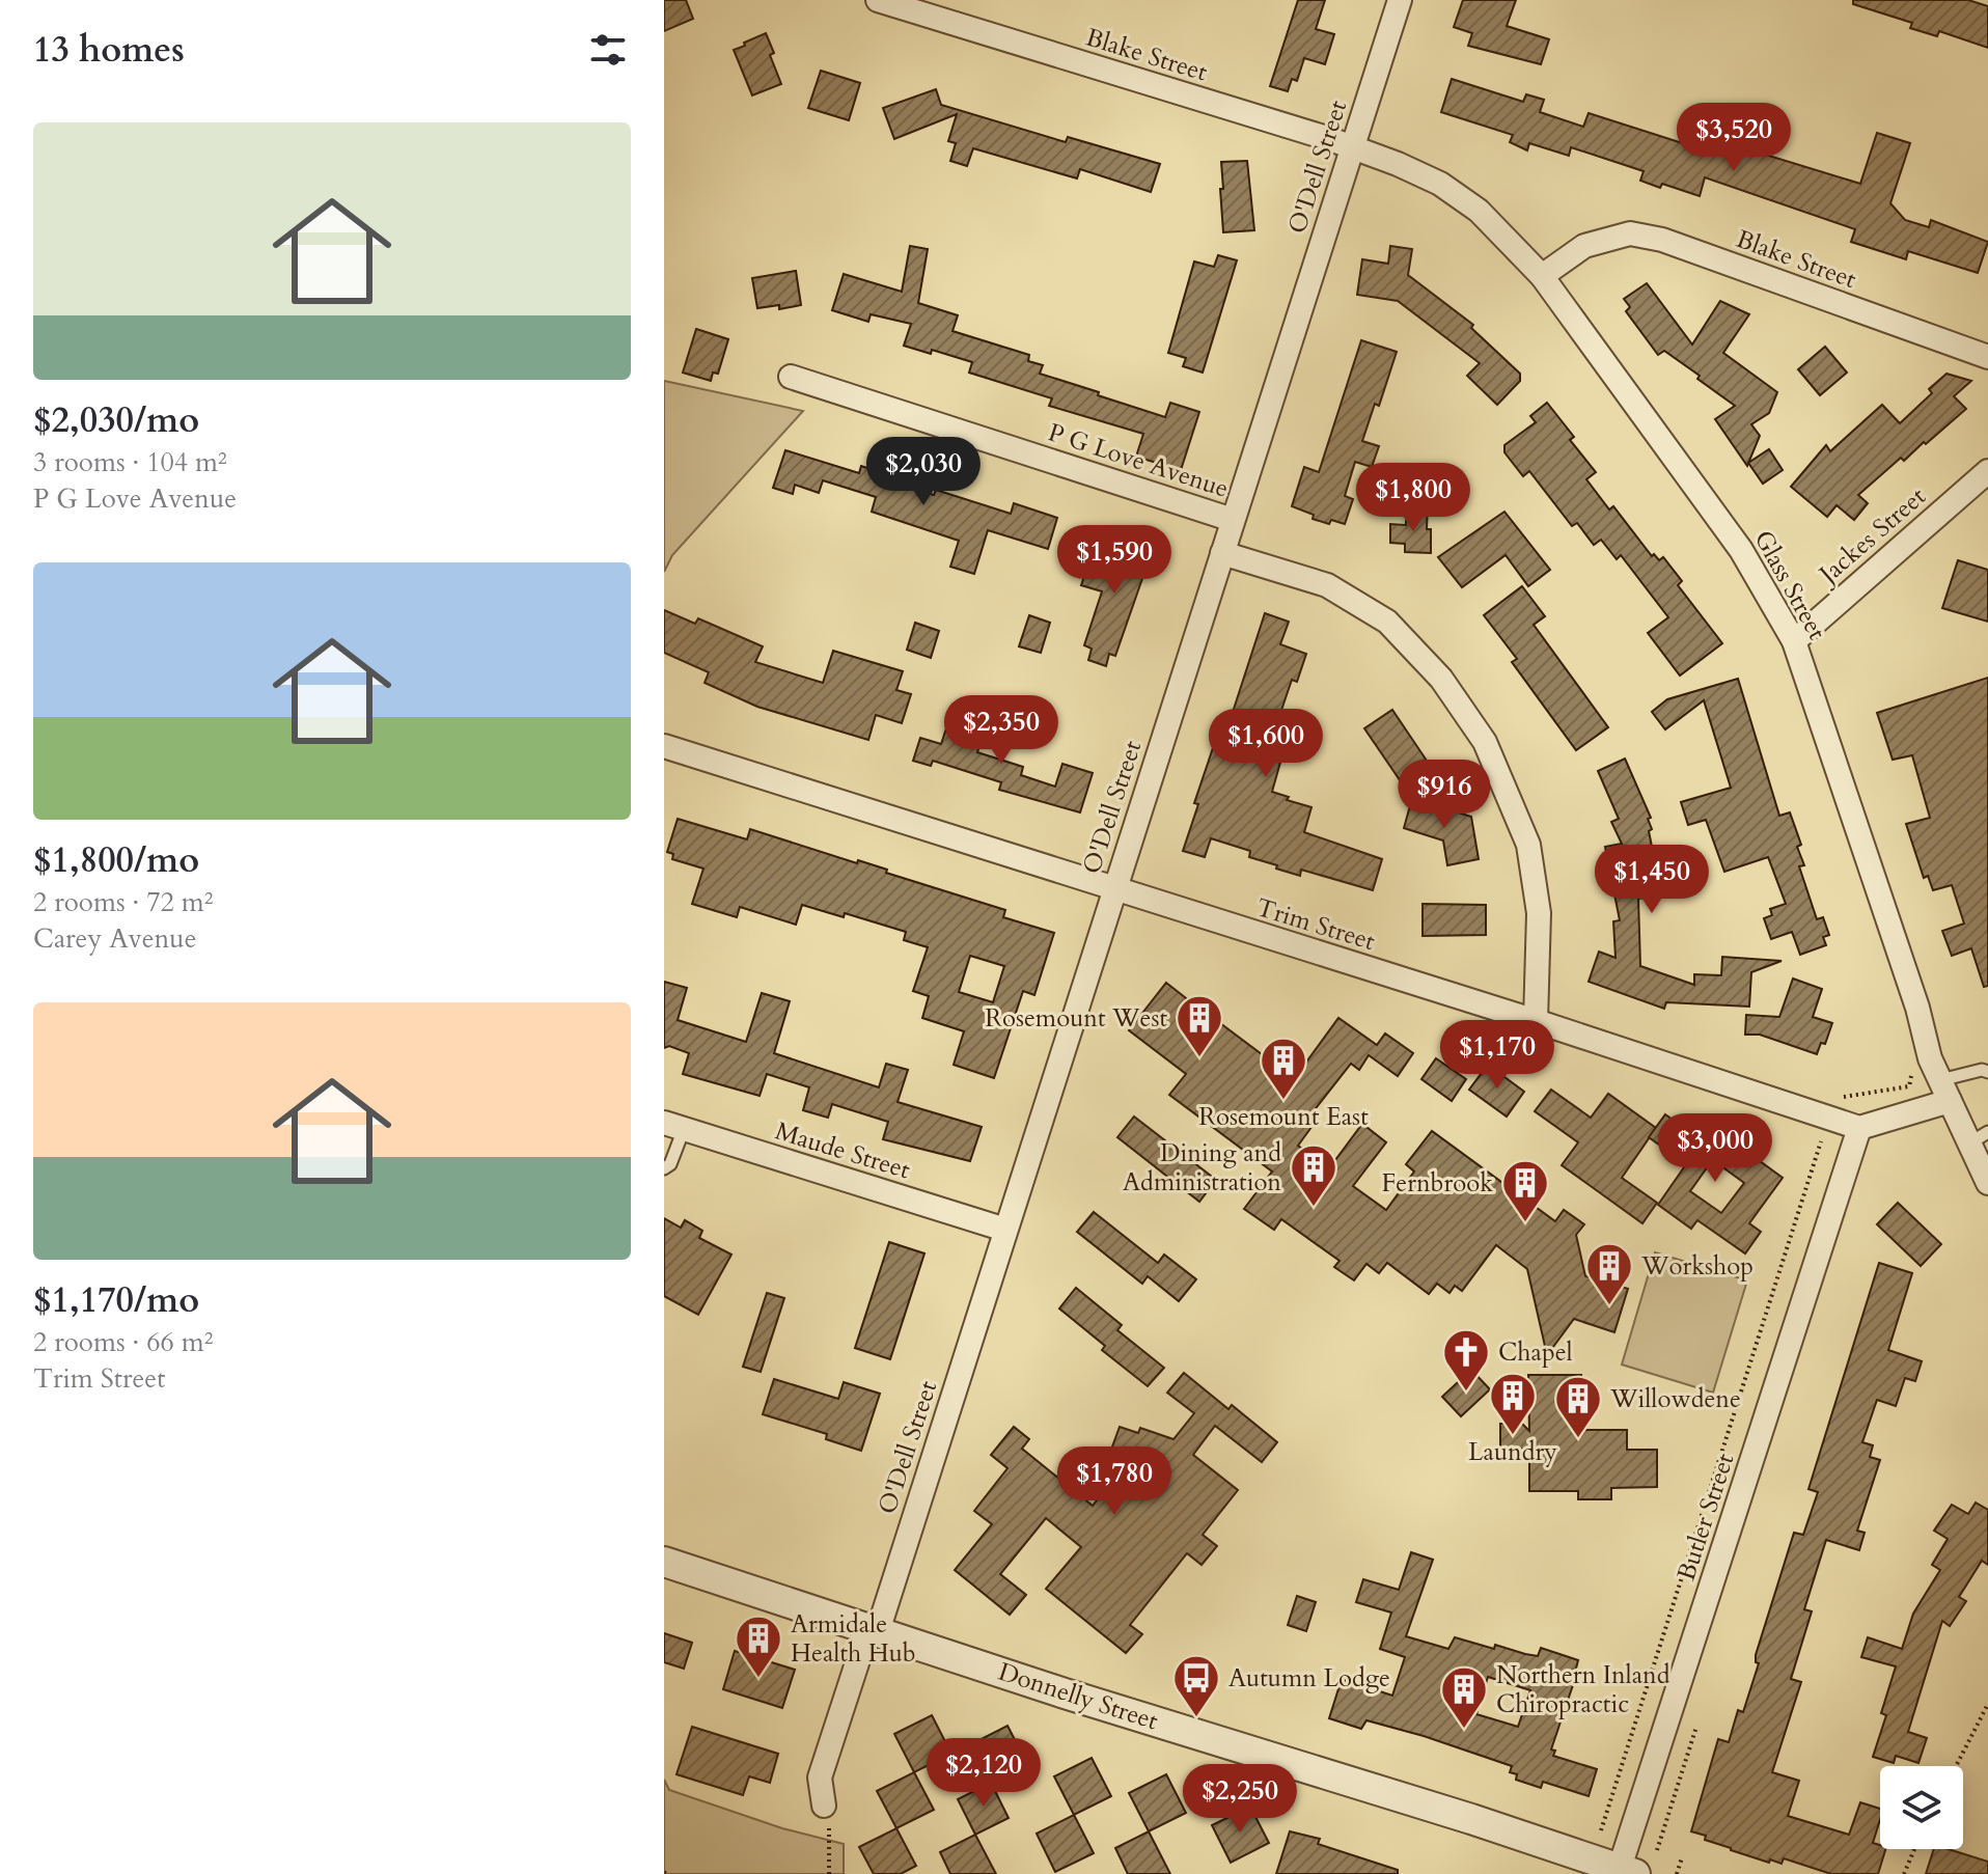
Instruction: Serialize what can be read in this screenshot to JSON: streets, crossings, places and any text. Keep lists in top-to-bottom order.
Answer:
{
  "streets": {
    "street": [
      "Blake Street",
      "O'Dell Street",
      "P G Love Avenue",
      "Jackes Street",
      "Glass Street",
      "Trim Street",
      "Maude Street",
      "Butler Street",
      "Donnelly Street"
    ]
  },
  "crossings": [
    ["Blake Street", "O'Dell Street"],
    ["Blake Street", "Glass Street"],
    ["O'Dell Street", "P G Love Avenue"],
    ["O'Dell Street", "Glass Street"],
    ["O'Dell Street", "Trim Street"],
    ["O'Dell Street", "Maude Street"],
    ["O'Dell Street", "Donnelly Street"],
    ["Jackes Street", "Glass Street"],
    ["Trim Street", "Butler Street"],
    ["Butler Street", "Donnelly Street"]
  ],
  "places": {
    "building": [
      "Rosemount West",
      "Rosemount East",
      "Dining and Administration",
      "Fernbrook",
      "Workshop",
      "Laundry",
      "Willowdene",
      "Armidale Health Hub",
      "Northern Inland Chiropractic"
    ],
    "church": ["Chapel"],
    "bus stop": ["Autumn Lodge"]
  },
  "page": {
    "heading": "13 homes",
    "list": [
      {
        "name": "$2,030/mo",
        "note": "3 rooms · 104 m² · P G Love Avenue"
      },
      {
        "name": "$1,800/mo",
        "note": "2 rooms · 72 m² · Carey Avenue"
      },
      {
        "name": "$1,170/mo",
        "note": "2 rooms · 66 m² · Trim Street"
      }
    ],
    "price": [
      "$3,520",
      "$2,030",
      "$1,800",
      "$1,590",
      "$2,350",
      "$1,600",
      "$916",
      "$1,450",
      "$1,170",
      "$3,000",
      "$1,780",
      "$2,120",
      "$2,250"
    ]
  }
}
